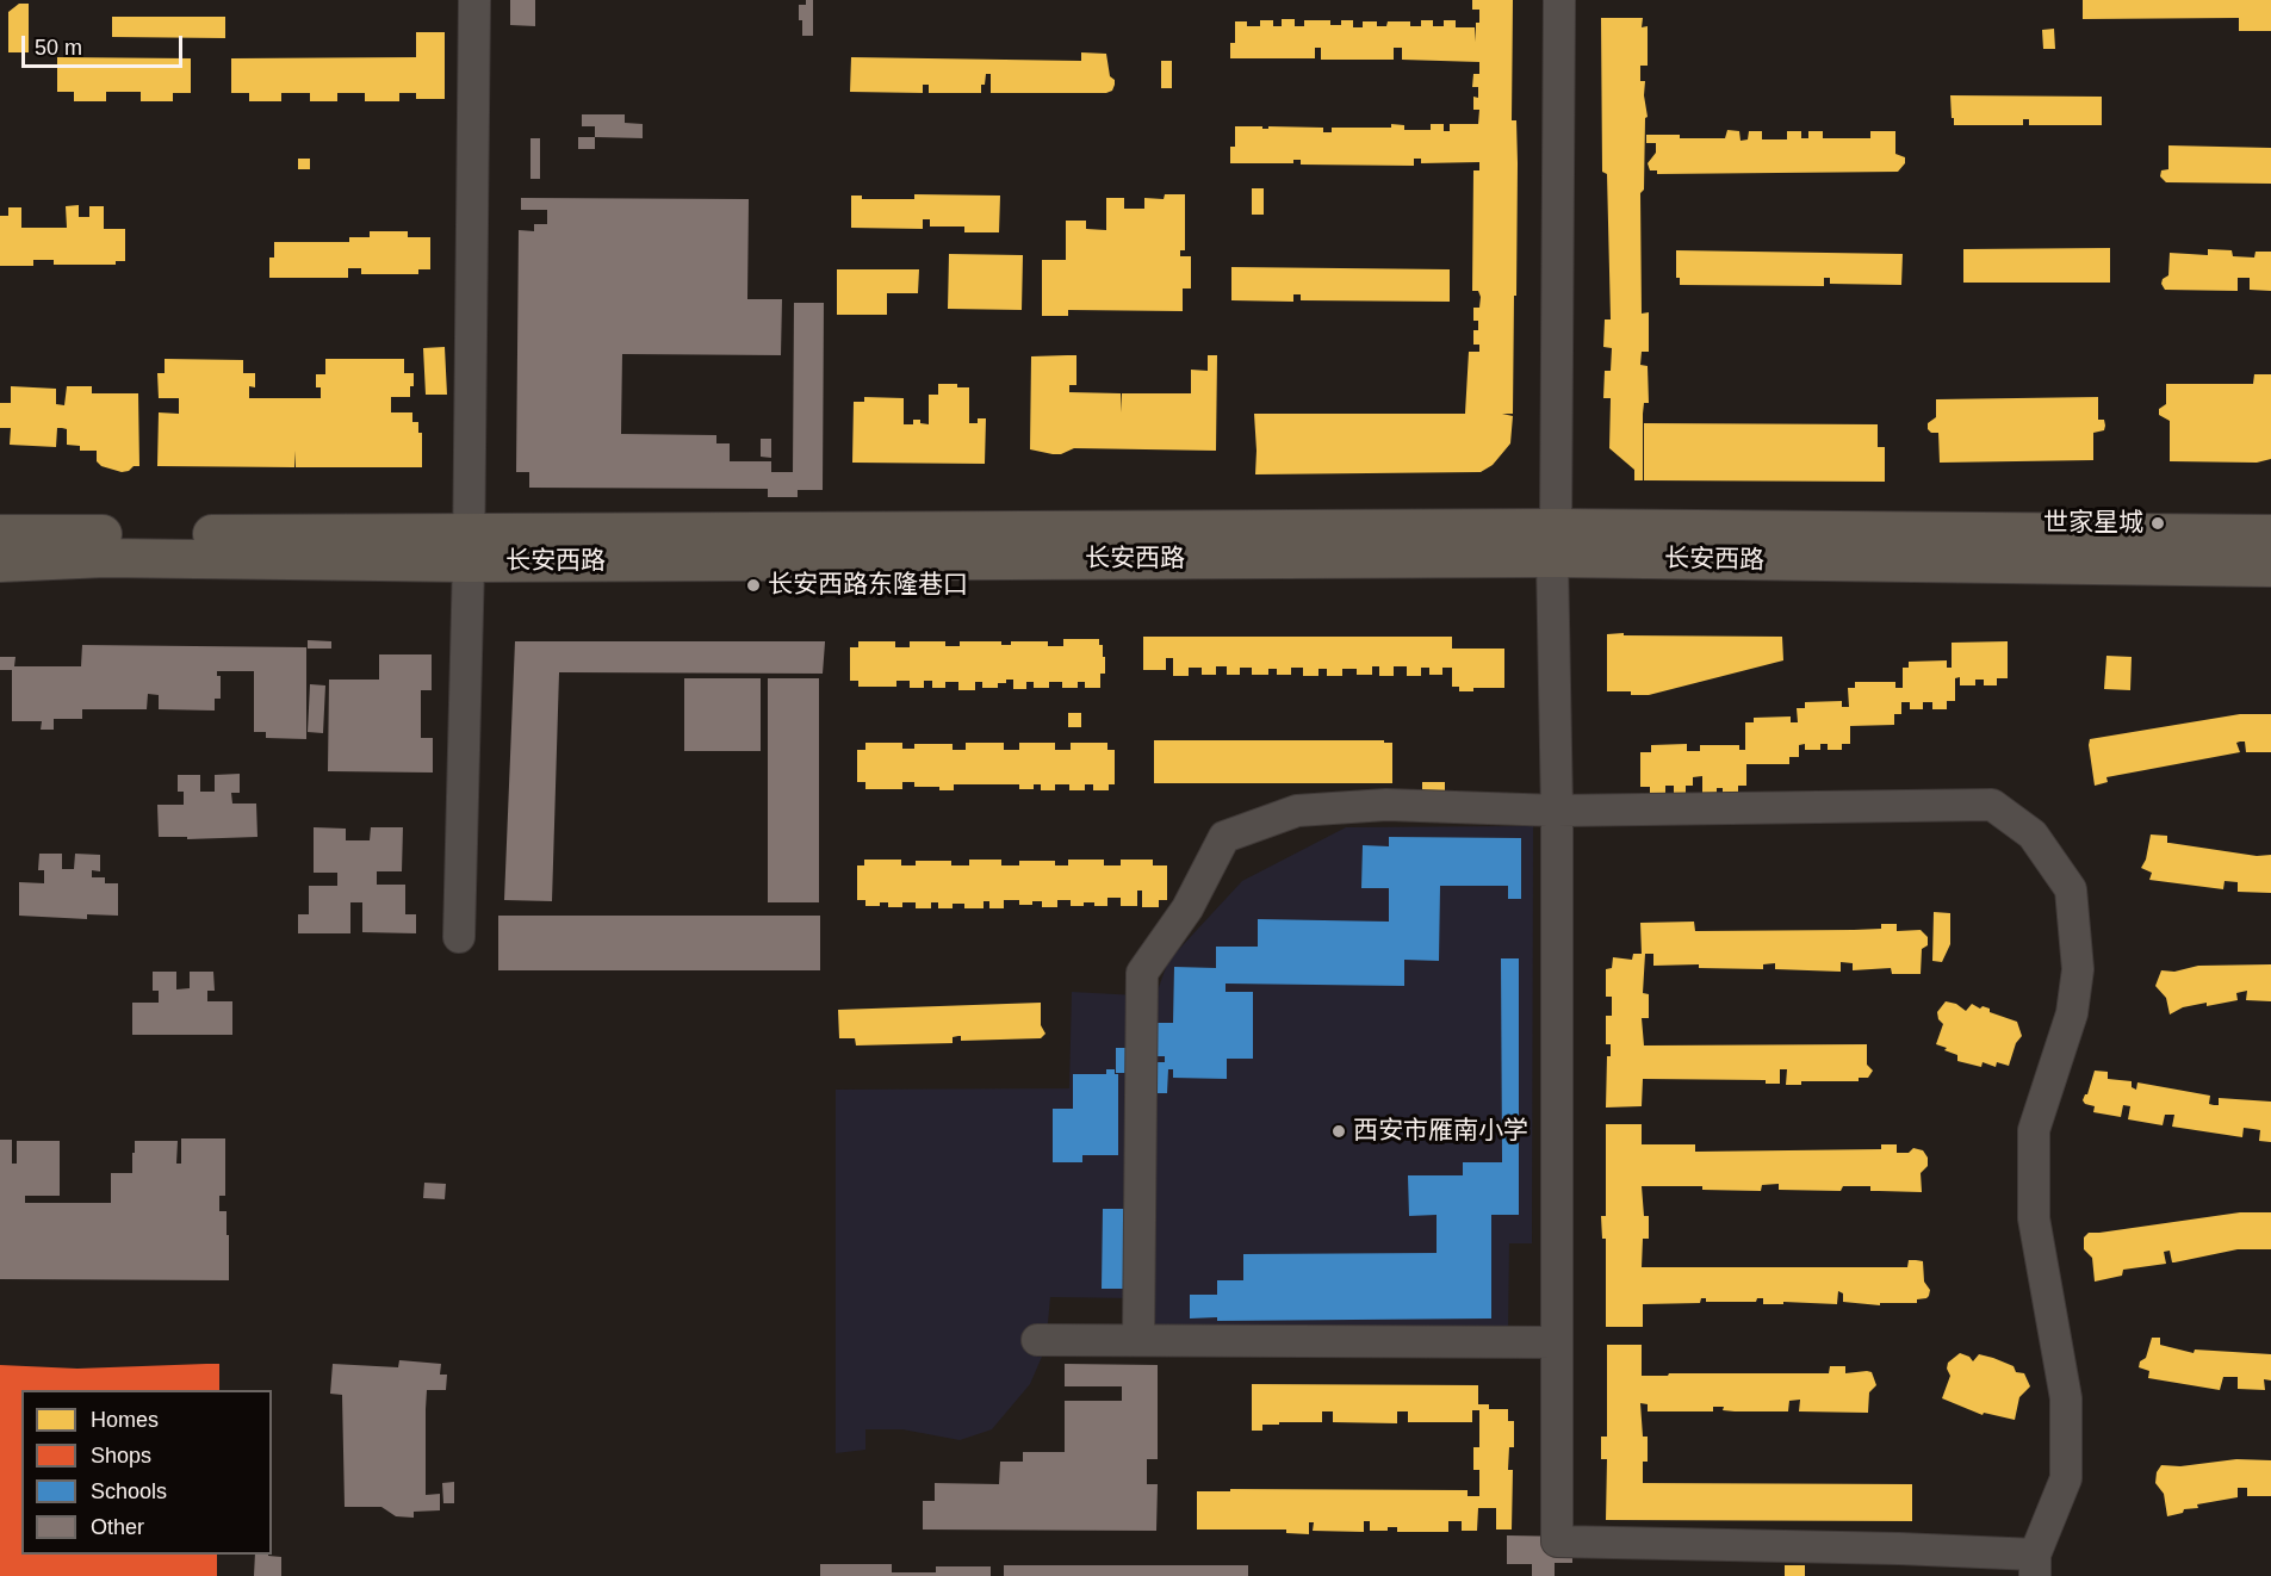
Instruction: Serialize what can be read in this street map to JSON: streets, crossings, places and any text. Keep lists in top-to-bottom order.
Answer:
{
  "streets": {
    "main road": ["长安西路"]
  },
  "places": ["世家星城", "长安西路东隆巷口", "西安市雁南小学"],
  "legend": [
    "Homes",
    "Shops",
    "Schools",
    "Other"
  ],
  "scale_bar": "50 m"
}
